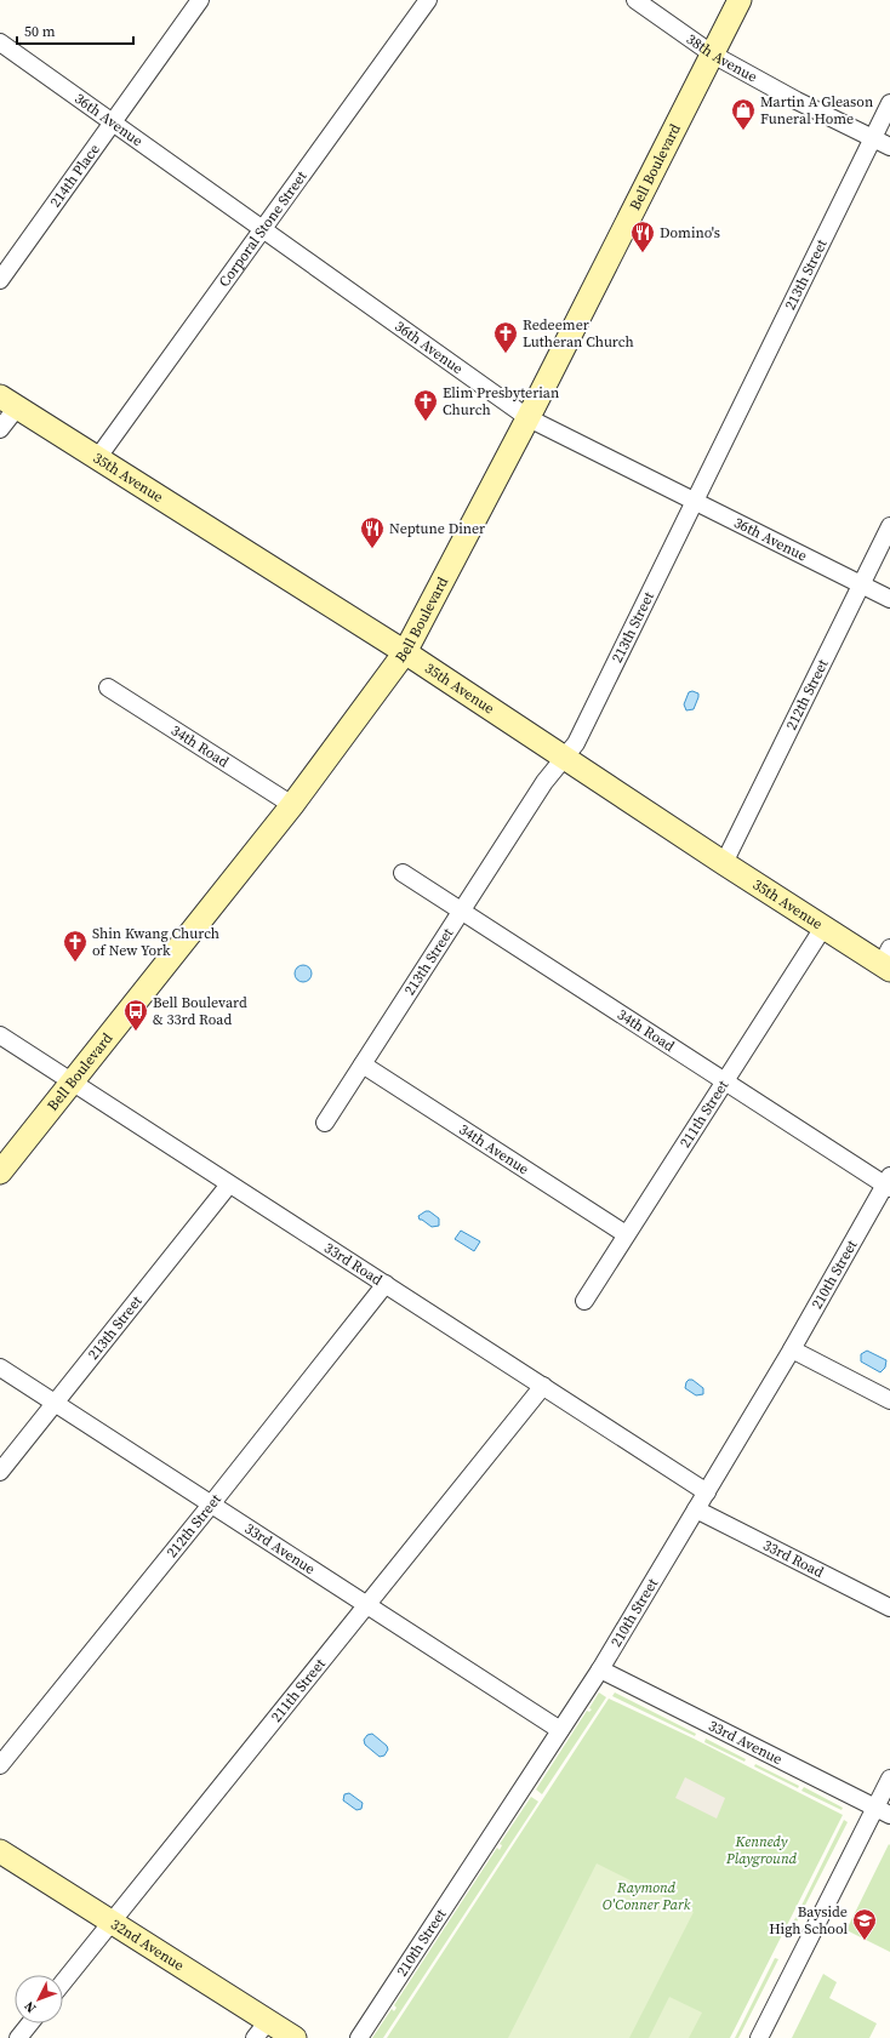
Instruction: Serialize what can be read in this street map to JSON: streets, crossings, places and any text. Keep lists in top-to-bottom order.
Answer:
{
  "streets": {
    "street": [
      "38th Avenue",
      "36th Avenue",
      "Bell Boulevard",
      "214th Place",
      "Corporal Stone Street",
      "213th Street",
      "35th Avenue",
      "212th Street",
      "34th Road",
      "211th Street",
      "34th Avenue",
      "33rd Road",
      "210th Street",
      "33rd Avenue",
      "32nd Avenue"
    ]
  },
  "crossings": [
    ["38th Avenue", "Bell Boulevard"],
    ["38th Avenue", "213th Street"],
    ["36th Avenue", "Bell Boulevard"],
    ["36th Avenue", "214th Place"],
    ["36th Avenue", "Corporal Stone Street"],
    ["36th Avenue", "213th Street"],
    ["36th Avenue", "212th Street"],
    ["Bell Boulevard", "35th Avenue"],
    ["Bell Boulevard", "34th Road"],
    ["Bell Boulevard", "33rd Road"],
    ["Corporal Stone Street", "35th Avenue"],
    ["213th Street", "35th Avenue"],
    ["213th Street", "34th Road"],
    ["213th Street", "34th Avenue"],
    ["213th Street", "33rd Road"],
    ["213th Street", "33rd Avenue"],
    ["35th Avenue", "212th Street"],
    ["35th Avenue", "211th Street"],
    ["212th Street", "33rd Road"],
    ["212th Street", "33rd Avenue"],
    ["34th Road", "211th Street"],
    ["34th Road", "210th Street"],
    ["211th Street", "34th Avenue"],
    ["211th Street", "33rd Road"],
    ["211th Street", "33rd Avenue"],
    ["211th Street", "32nd Avenue"],
    ["33rd Road", "210th Street"],
    ["210th Street", "33rd Avenue"]
  ],
  "parks": ["Kennedy Playground", "Raymond O'Conner Park"],
  "places": {
    "shop": ["Martin A Gleason Funeral Home"],
    "restaurant": ["Domino's", "Neptune Diner"],
    "church": ["Redeemer Lutheran Church", "Elim Presbyterian Church", "Shin Kwang Church of New York"],
    "bus stop": ["Bell Boulevard & 33rd Road"],
    "school or university": ["Bayside High School"]
  },
  "scale_bar": "50 m",
  "north": "bottom left"
}
